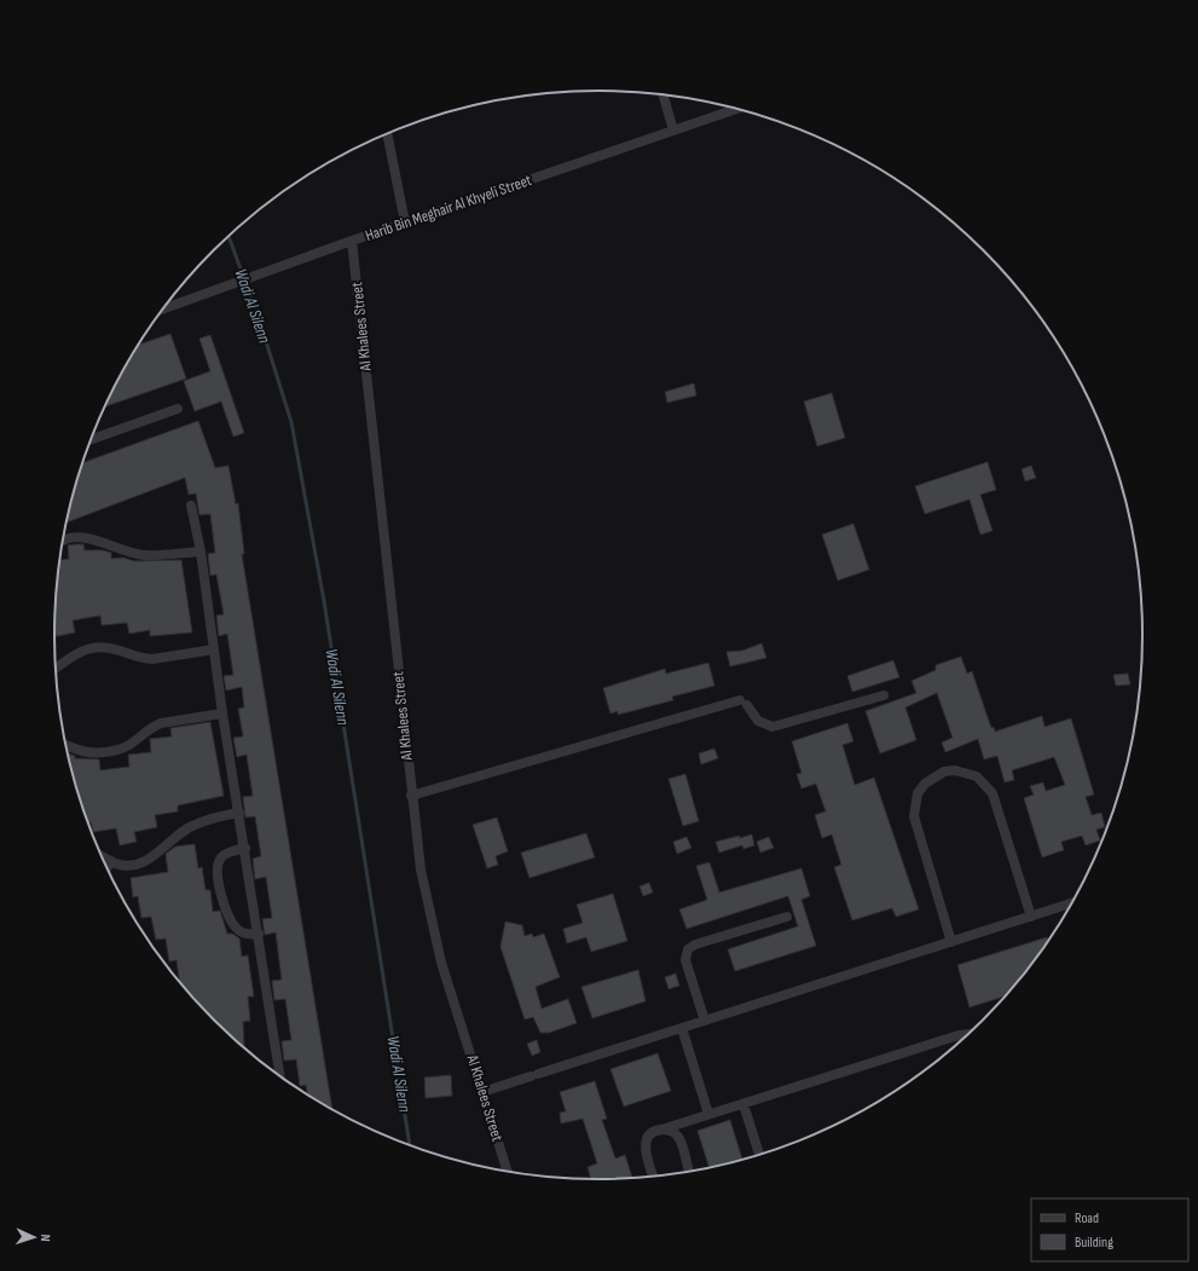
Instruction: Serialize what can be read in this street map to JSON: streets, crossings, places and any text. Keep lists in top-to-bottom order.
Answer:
{
  "streets": {
    "street": ["Harib Bin Meghair Al Khyeli Street", "Al Khalees Street"]
  },
  "crossings": [
    ["Harib Bin Meghair Al Khyeli Street", "Al Khalees Street"]
  ],
  "water": ["Wadi Al Silenn"],
  "legend": ["Road", "Building"],
  "north": "right"
}
